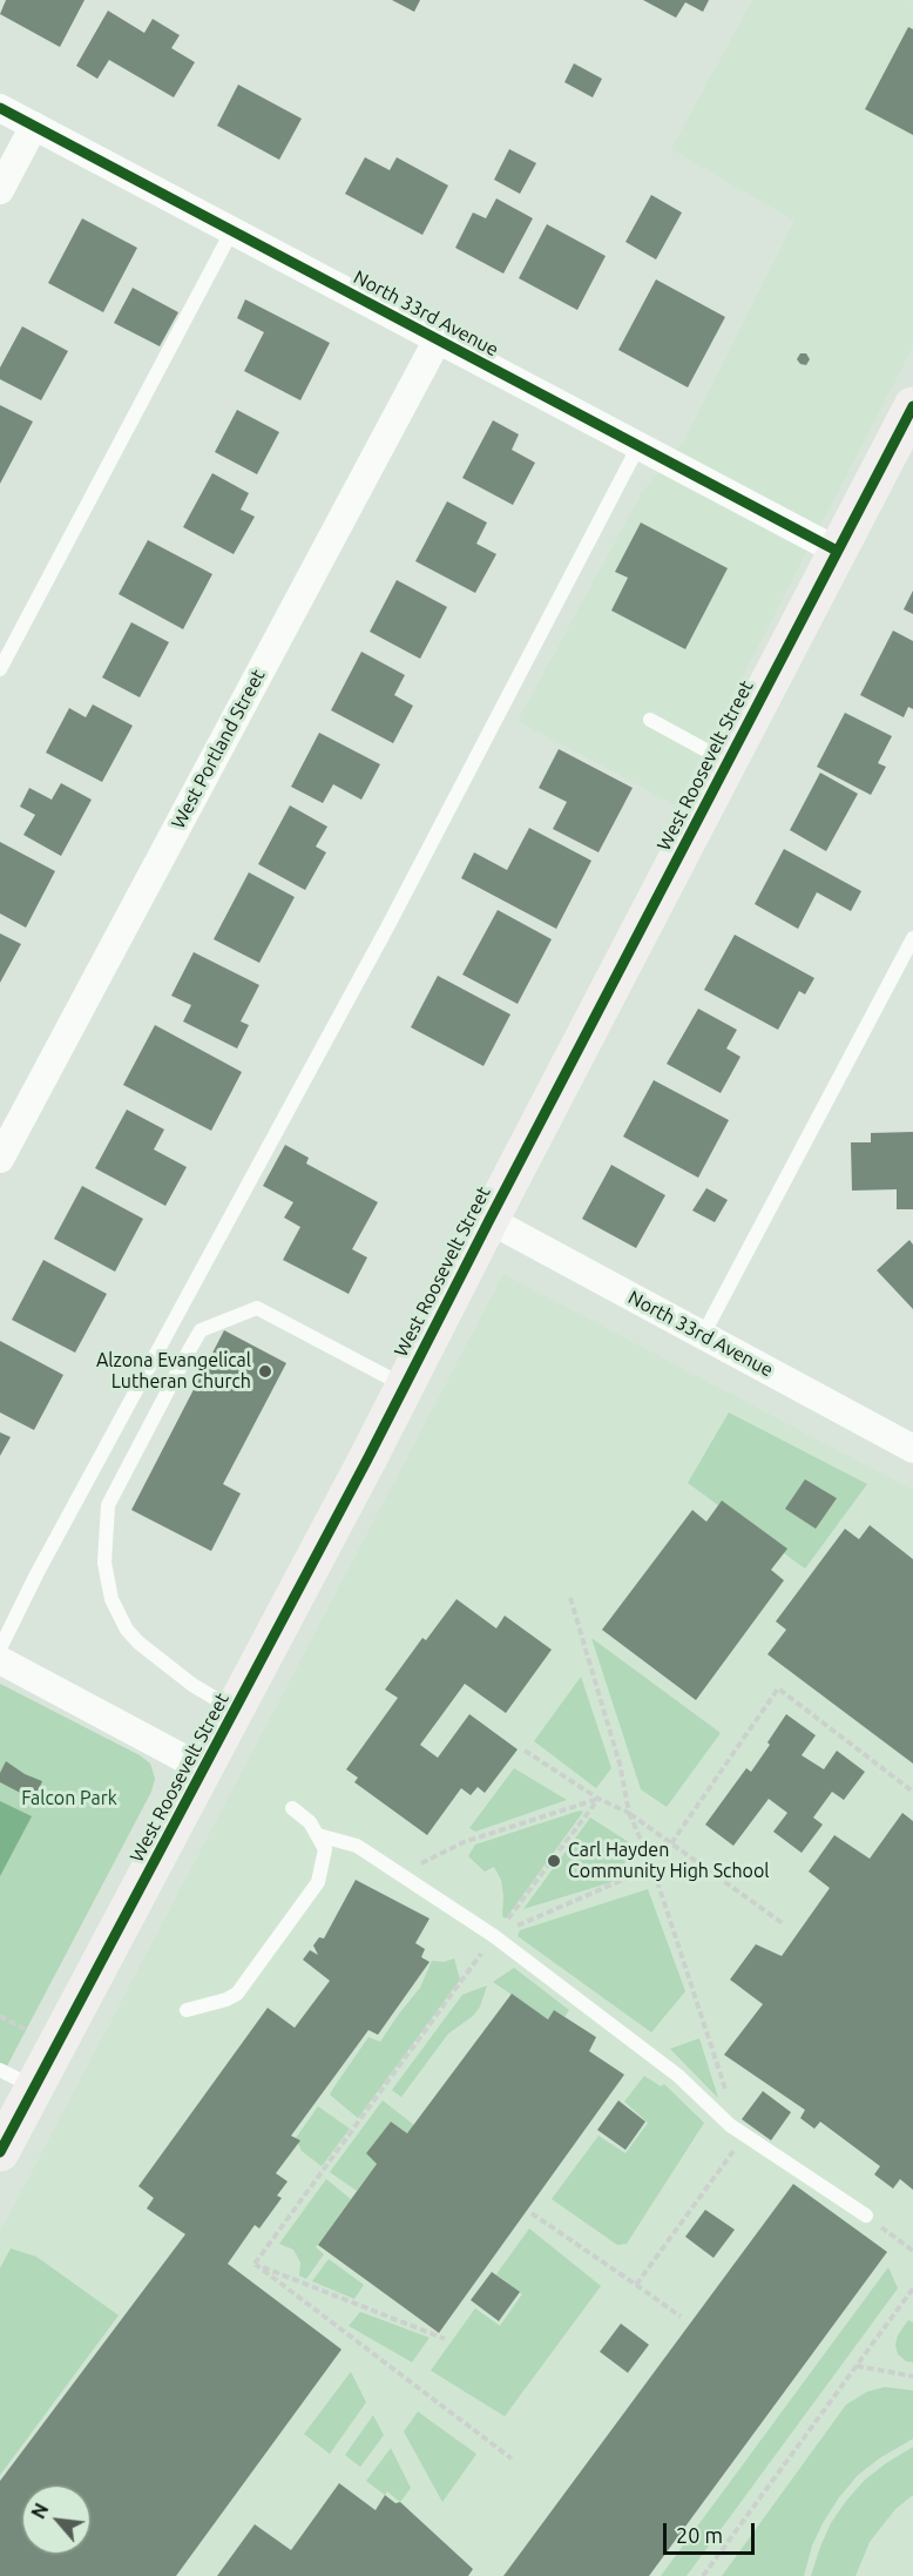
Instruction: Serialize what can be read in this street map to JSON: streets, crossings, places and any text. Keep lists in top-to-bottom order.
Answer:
{
  "streets": {
    "street": ["North 33rd Avenue", "West Portland Street", "West Roosevelt Street"]
  },
  "crossings": [
    ["North 33rd Avenue", "West Portland Street"],
    ["North 33rd Avenue", "West Roosevelt Street"]
  ],
  "parks": ["Falcon Park"],
  "places": ["Alzona Evangelical Lutheran Church", "Carl Hayden Community High School"],
  "scale_bar": "20 m",
  "north": "top left"
}
